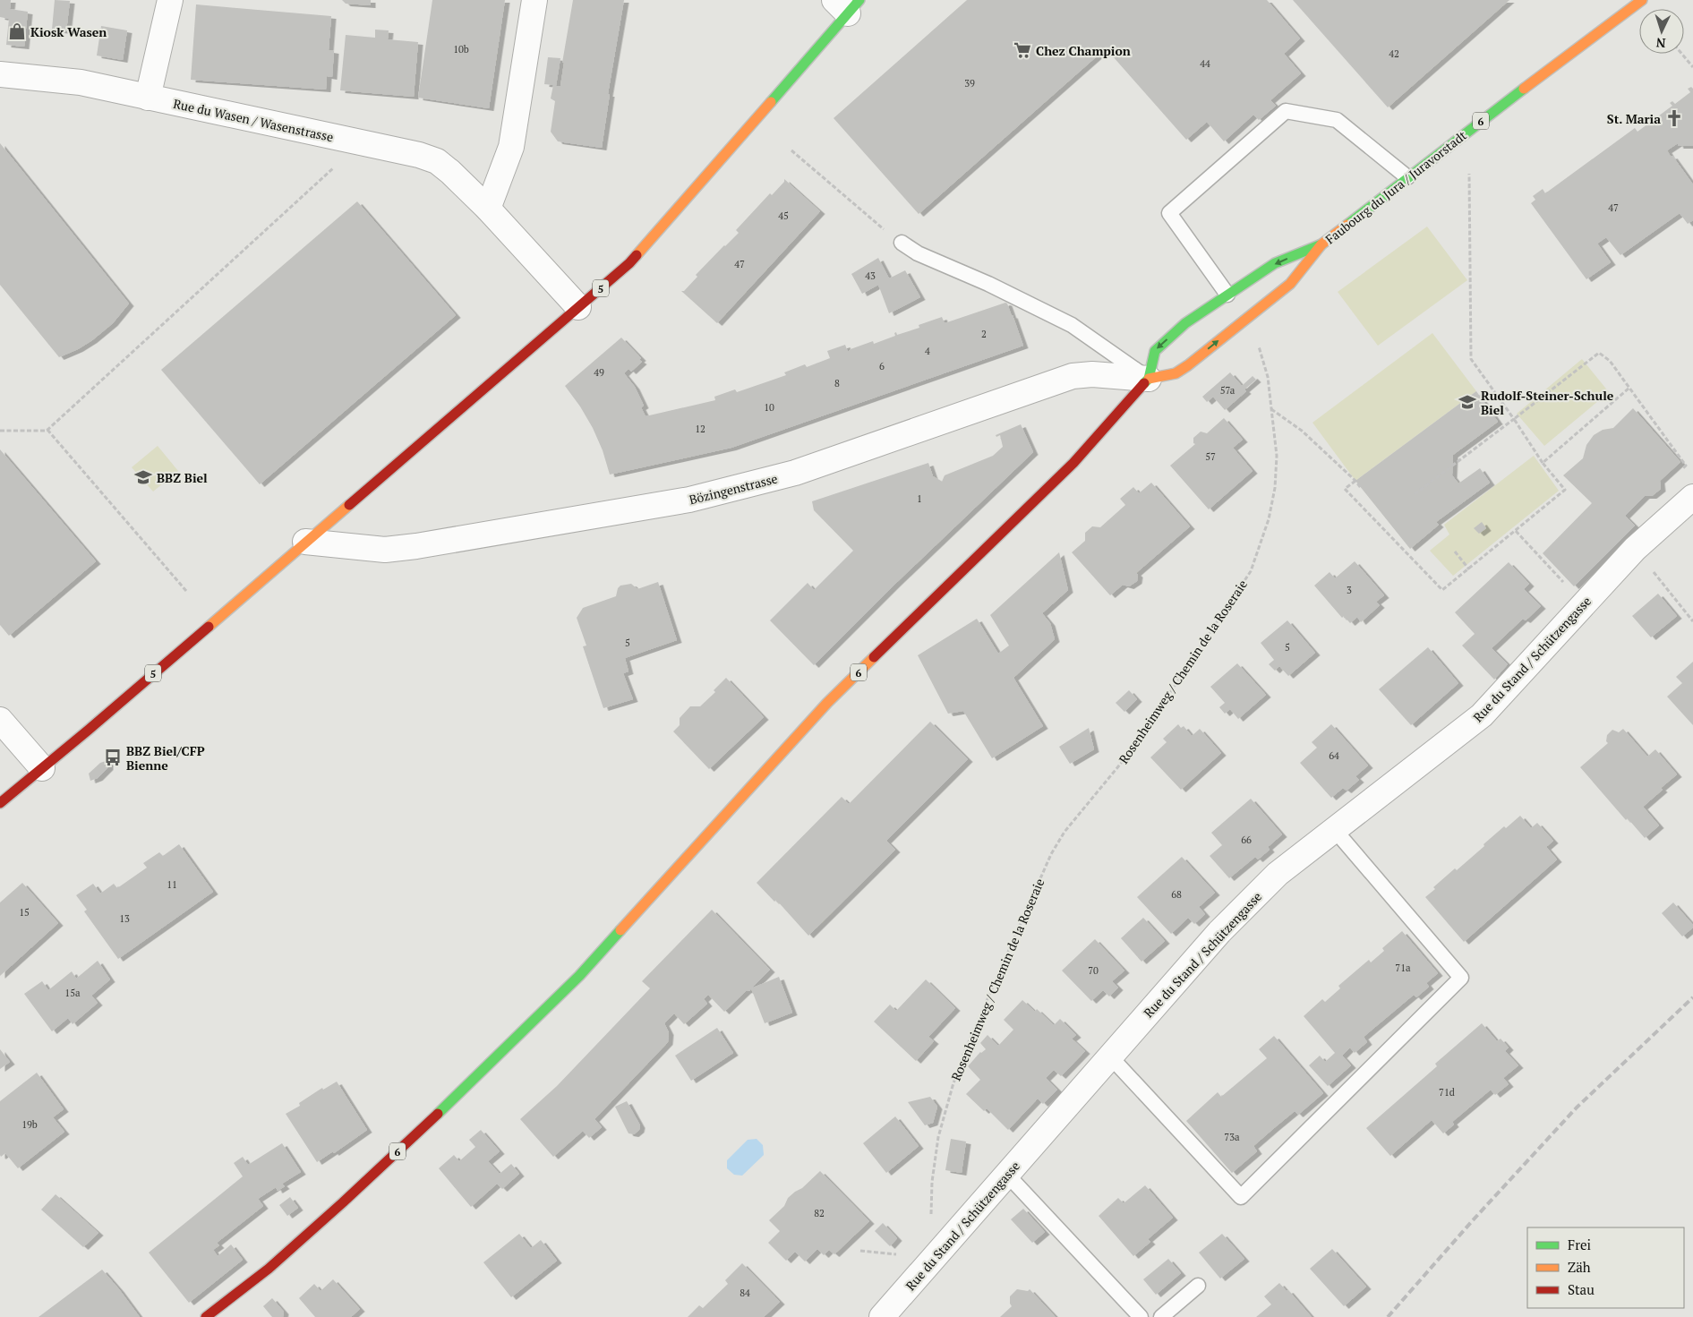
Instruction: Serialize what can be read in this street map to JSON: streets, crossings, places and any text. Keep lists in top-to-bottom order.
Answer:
{
  "streets": {
    "main road": ["6", "Faubourg du Jura / Juravorstadt", "5"],
    "street": ["Rue du Wasen / Wasenstrasse", "Bözingenstrasse", "Rue du Stand / Schützengasse"],
    "path": ["Rosenheimweg / Chemin de la Roseraie"]
  },
  "crossings": [
    ["Rue du Wasen / Wasenstrasse", "5"],
    ["6", "Faubourg du Jura / Juravorstadt"],
    ["6", "Bözingenstrasse"],
    ["Faubourg du Jura / Juravorstadt", "Bözingenstrasse"],
    ["5", "Bözingenstrasse"],
    ["Rue du Stand / Schützengasse", "Rosenheimweg / Chemin de la Roseraie"]
  ],
  "places": {
    "shop": ["Kiosk Wasen"],
    "supermarket": ["Chez Champion"],
    "church": ["St. Maria"],
    "school or university": ["Rudolf-Steiner-Schule Biel", "BBZ Biel"],
    "bus stop": ["BBZ Biel/CFP Bienne"]
  },
  "house_numbers": [
    "10b",
    "42",
    "44",
    "39",
    "47",
    "45",
    "47",
    "43",
    "2",
    "4",
    "6",
    "49",
    "8",
    "57a",
    "10",
    "12",
    "57",
    "1",
    "3",
    "5",
    "5",
    "64",
    "66",
    "11",
    "68",
    "15",
    "13",
    "71a",
    "70",
    "15a",
    "71d",
    "19b",
    "73a",
    "82",
    "84"
  ],
  "legend": ["Frei", "Zäh", "Stau"],
  "north": "bottom"
}
